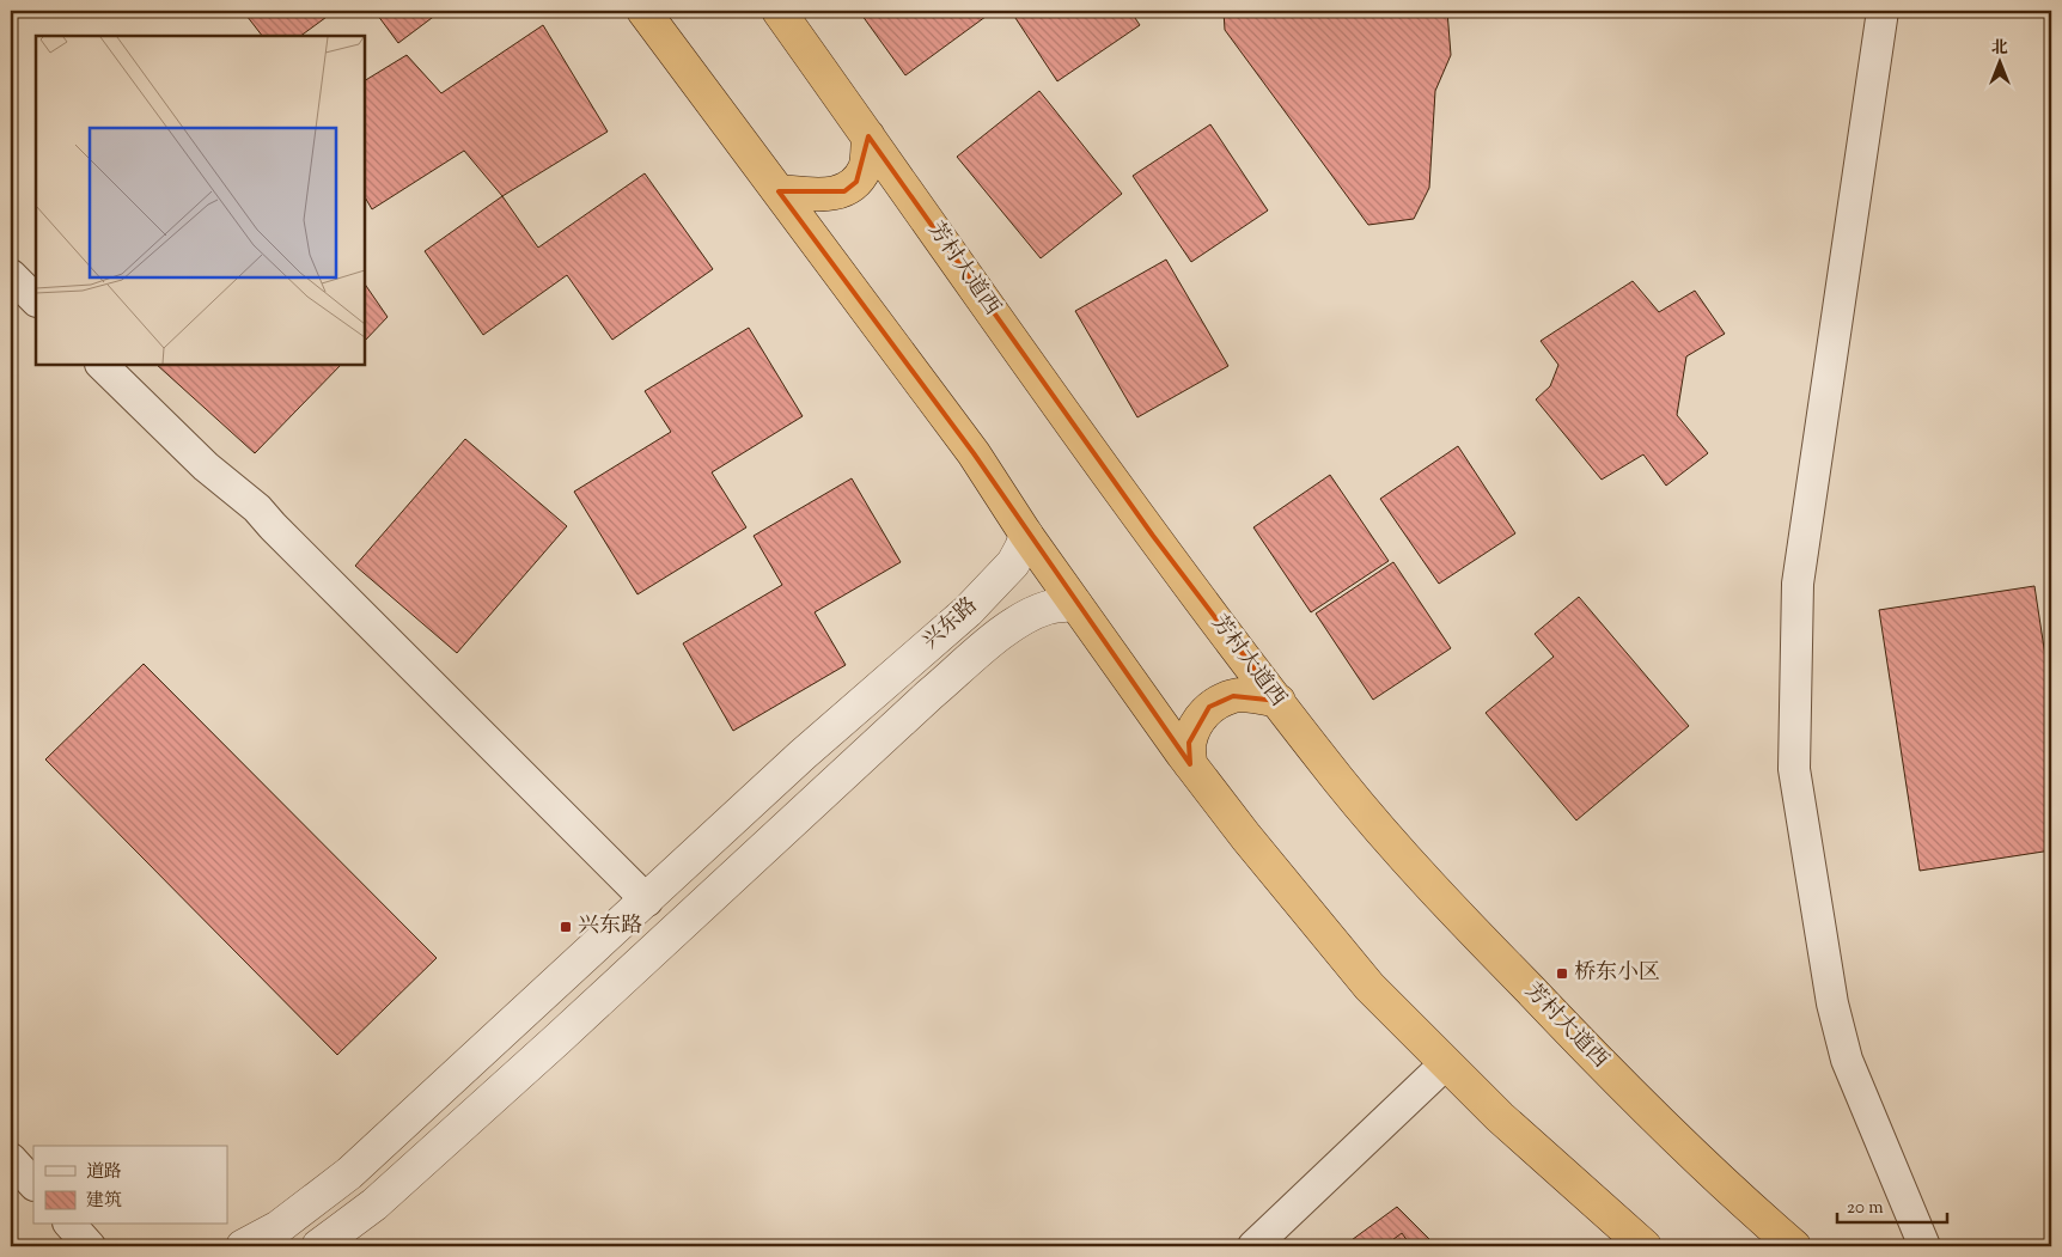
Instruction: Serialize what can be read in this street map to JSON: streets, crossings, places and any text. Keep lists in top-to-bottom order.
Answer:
{
  "streets": {
    "highway": ["芳村大道西"],
    "street": ["兴东路"]
  },
  "places": {
    "transit": ["兴东路", "桥东小区"]
  },
  "legend": ["道路", "建筑"],
  "scale_bar": "20 m",
  "north": "top"
}
